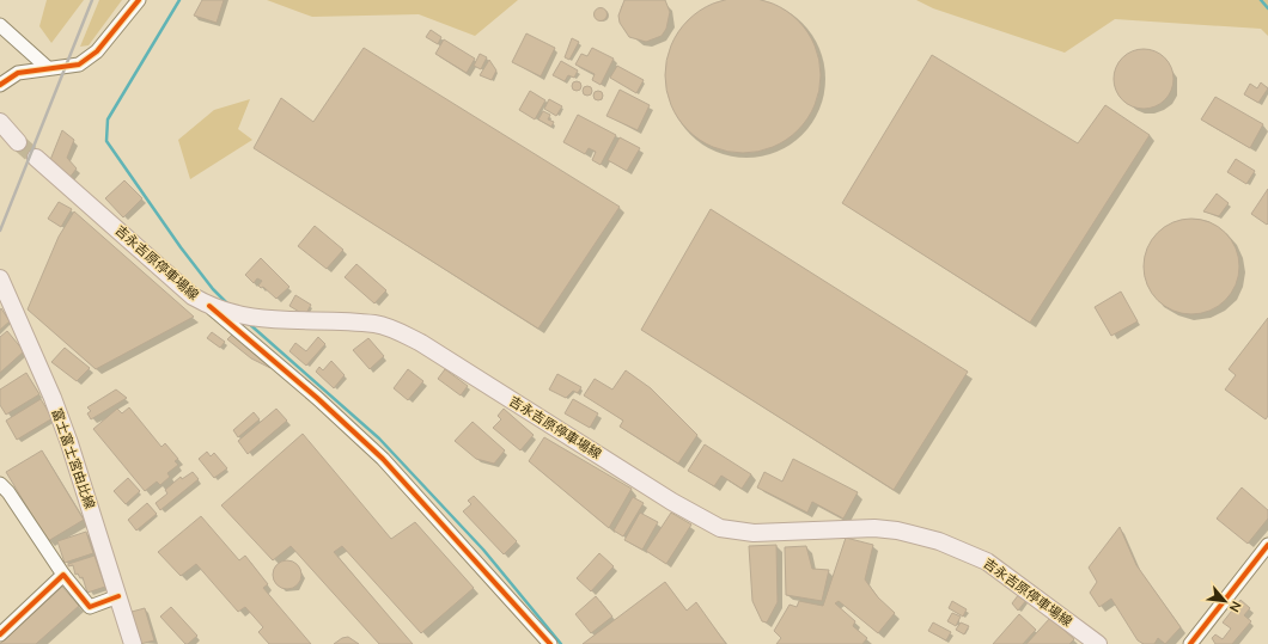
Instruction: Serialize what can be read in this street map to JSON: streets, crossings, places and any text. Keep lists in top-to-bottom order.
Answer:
{
  "streets": {
    "main road": ["吉永吉原停車場線", "富士富士宮由比線"]
  },
  "north": "bottom right"
}
